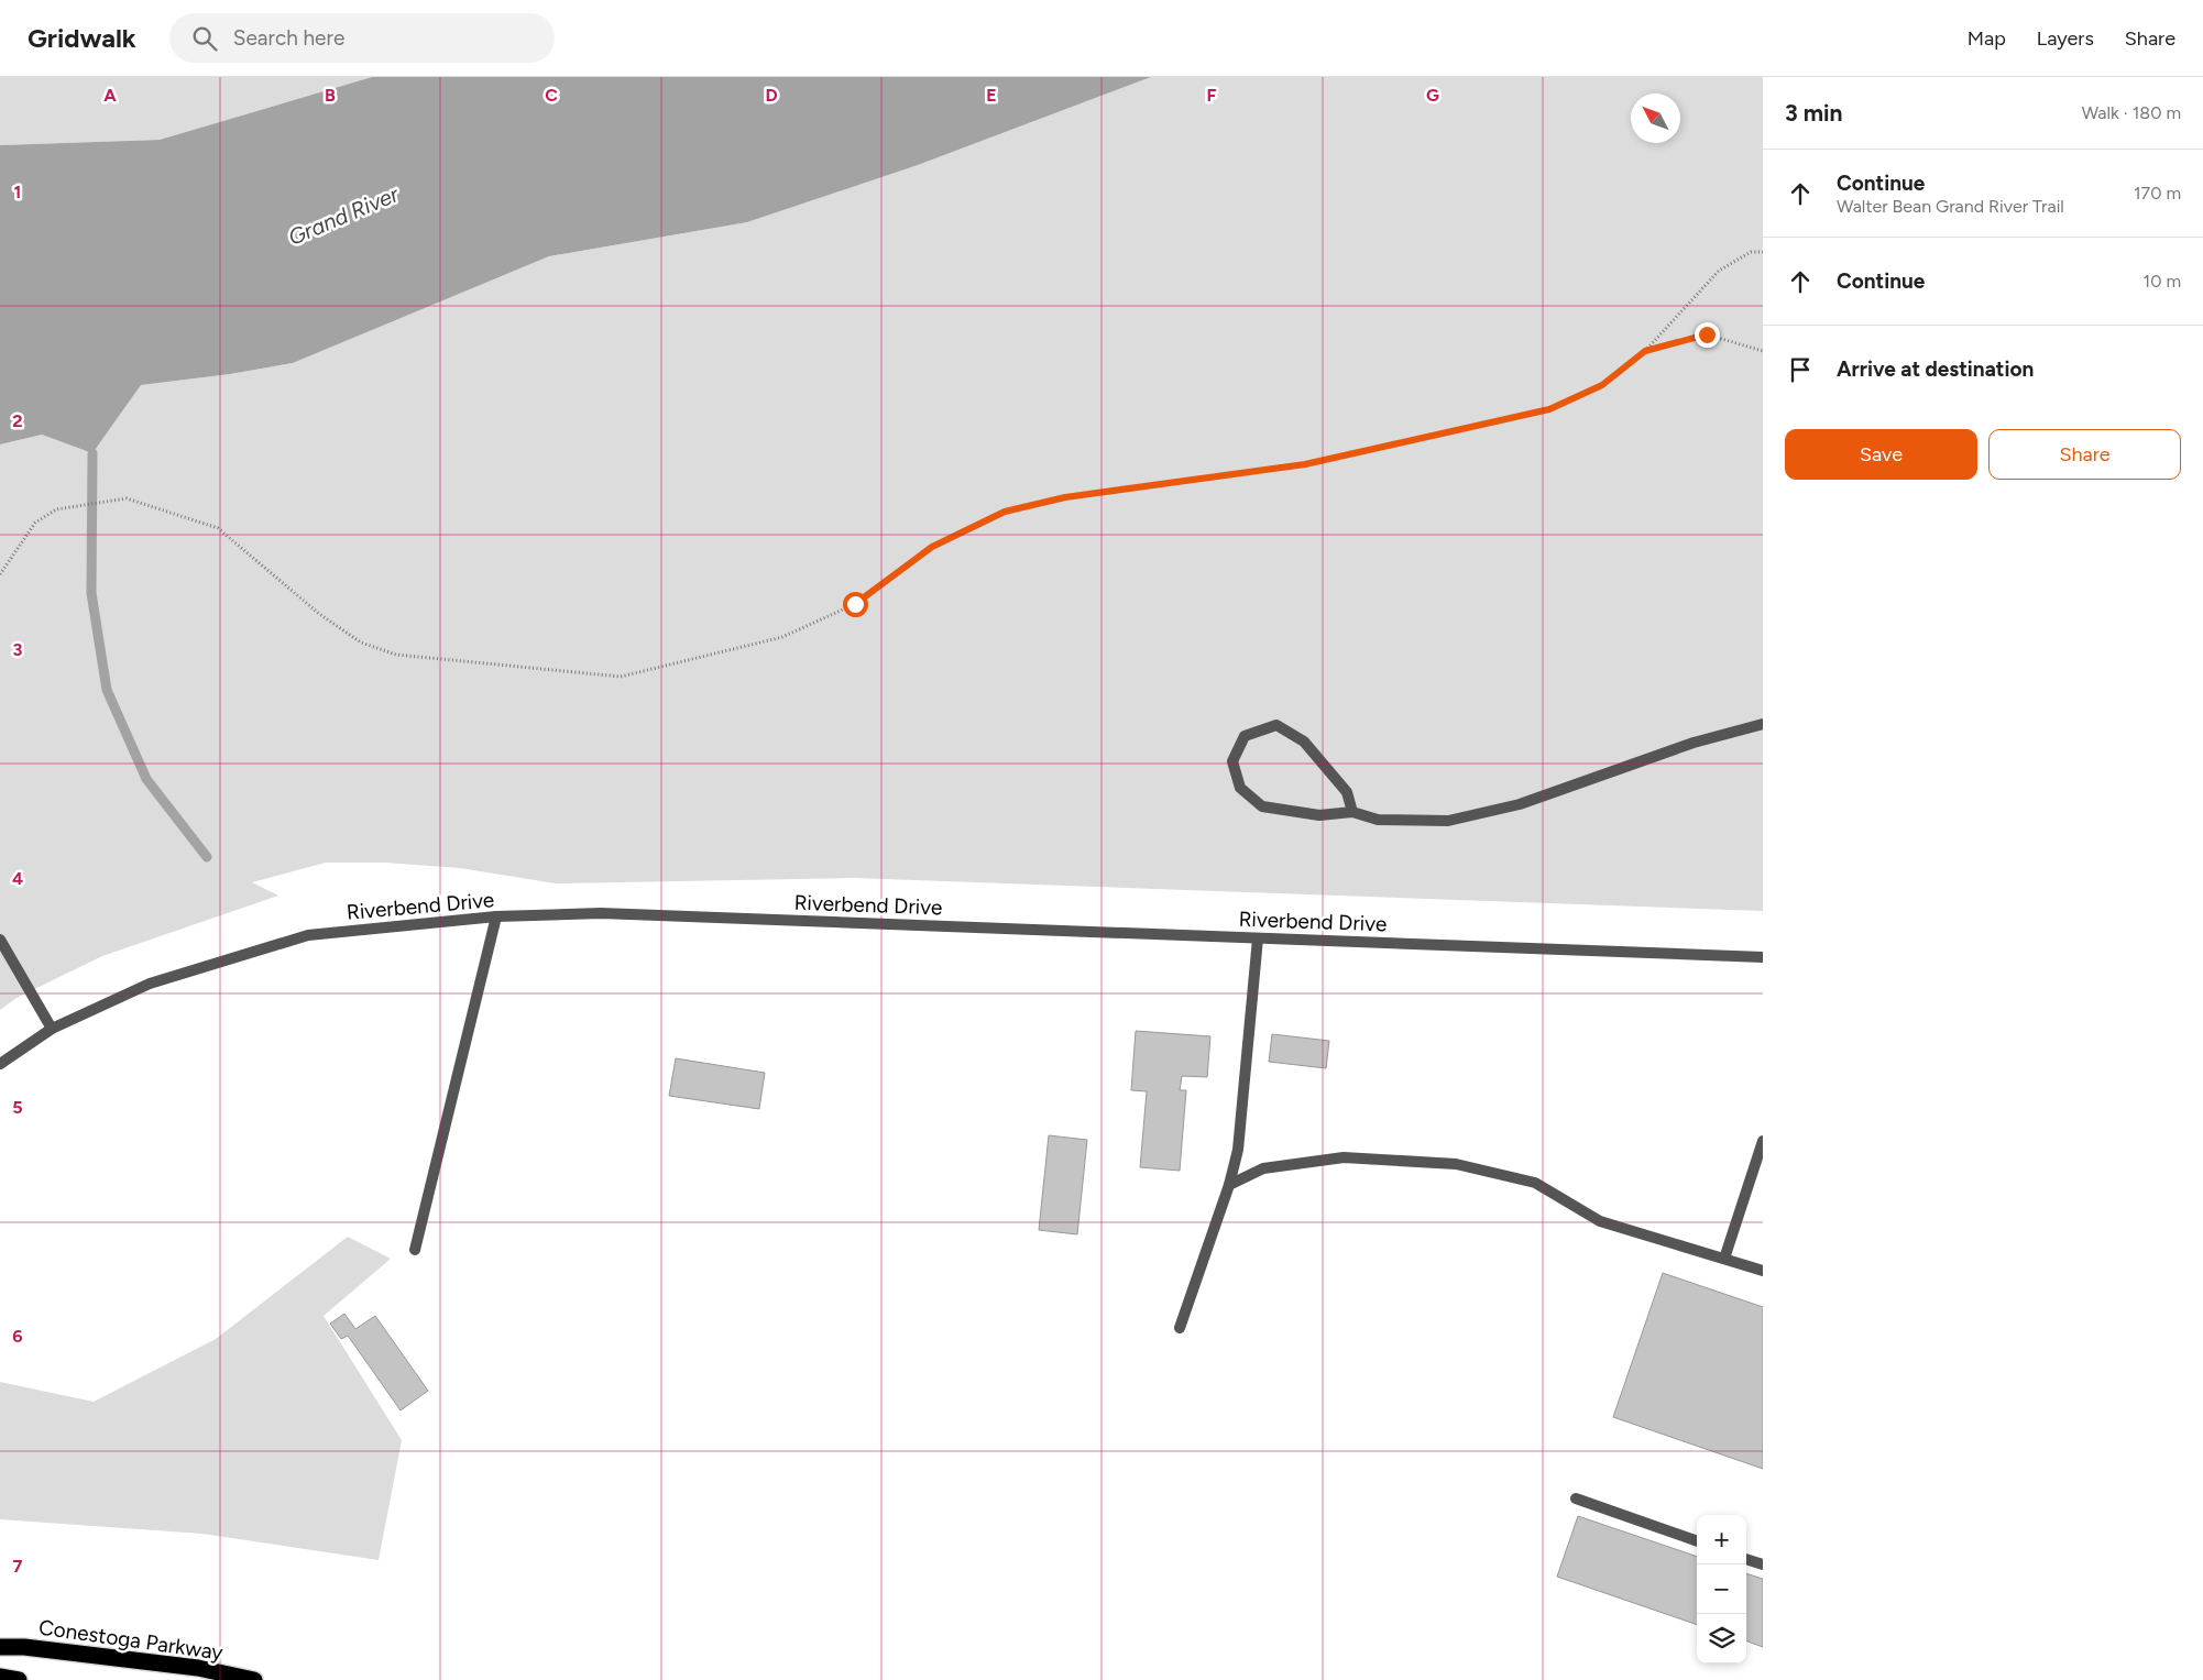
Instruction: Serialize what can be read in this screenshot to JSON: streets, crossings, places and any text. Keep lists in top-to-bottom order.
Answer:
{
  "streets": {
    "highway": ["Conestoga Parkway"],
    "street": ["Riverbend Drive"]
  },
  "water": ["Grand River"],
  "north": "top left",
  "page": {
    "header": "Gridwalk",
    "search": "Search here",
    "nav": ["Map", "Layers", "Share"],
    "heading": ["3 min", "Walk · 180 m"],
    "list": [
      ["Continue", "Walter Bean Grand River Trail", "170 m"],
      ["Continue", "10 m"],
      "Arrive at destination"
    ],
    "buttons": ["Save", "Share"],
    "map_buttons": ["+", "−"]
  },
  "grid": {
    "columns": [
      "A",
      "B",
      "C",
      "D",
      "E",
      "F",
      "G"
    ],
    "rows": [
      "1",
      "2",
      "3",
      "4",
      "5",
      "6",
      "7"
    ]
  }
}
